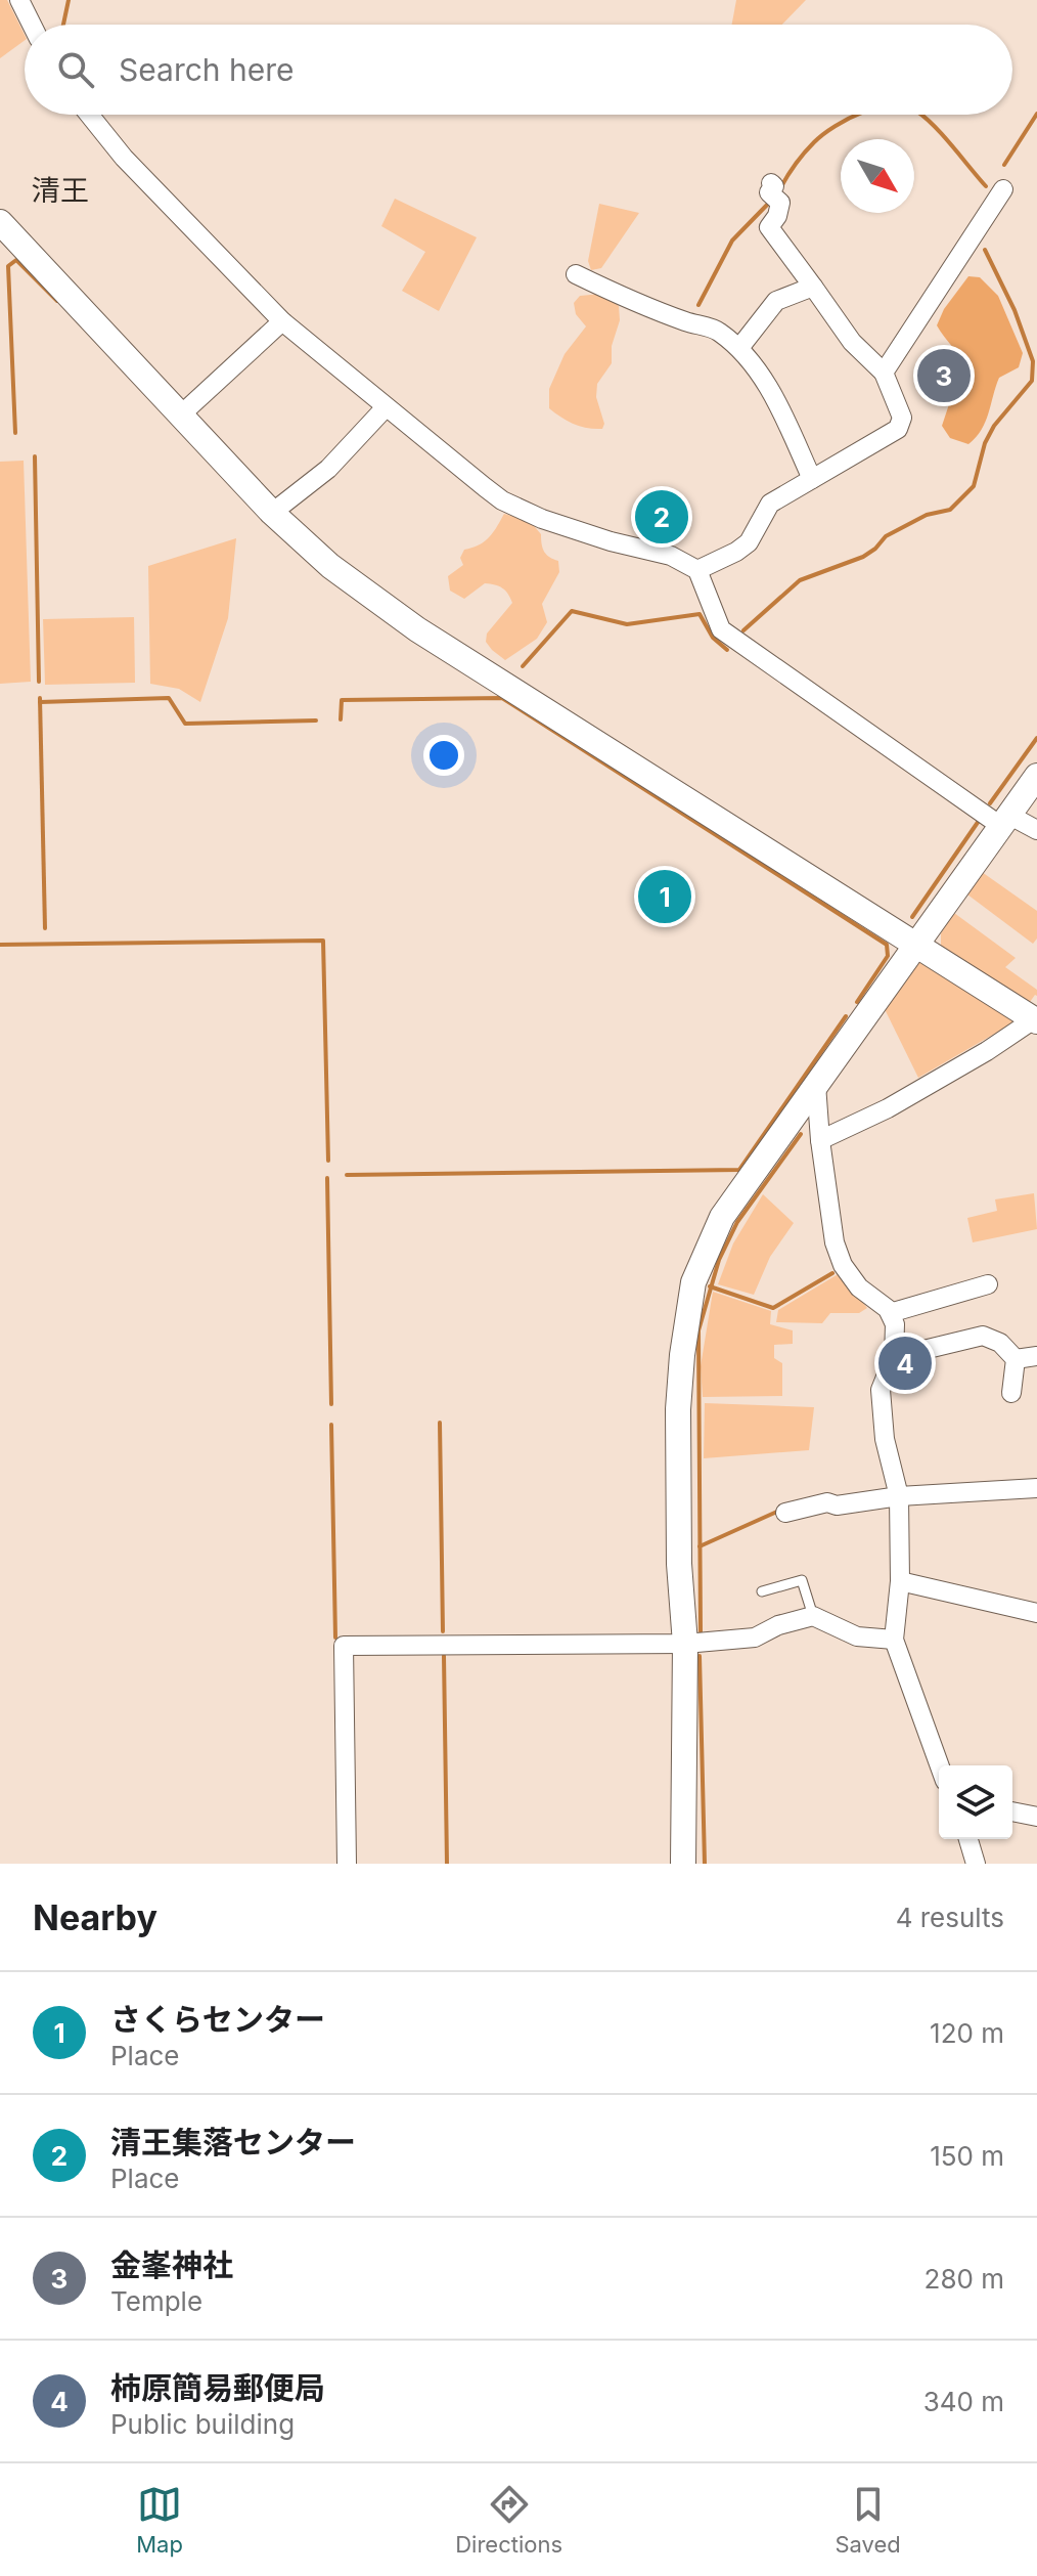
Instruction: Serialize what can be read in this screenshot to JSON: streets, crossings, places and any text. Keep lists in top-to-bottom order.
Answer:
{
  "districts": ["清王"],
  "north": "bottom right",
  "page": {
    "search": "Search here",
    "pins": [
      "3",
      "2",
      "1",
      "4"
    ],
    "heading": ["Nearby", "4 results"],
    "list": [
      {
        "mark": "1",
        "name": "さくらセンター",
        "note": "Place",
        "value": "120 m"
      },
      {
        "mark": "2",
        "name": "清王集落センター",
        "note": "Place",
        "value": "150 m"
      },
      {
        "mark": "3",
        "name": "金峯神社",
        "note": "Temple",
        "value": "280 m"
      },
      {
        "mark": "4",
        "name": "柿原簡易郵便局",
        "note": "Public building",
        "value": "340 m"
      }
    ],
    "nav": ["Map", "Directions", "Saved"]
  }
}
